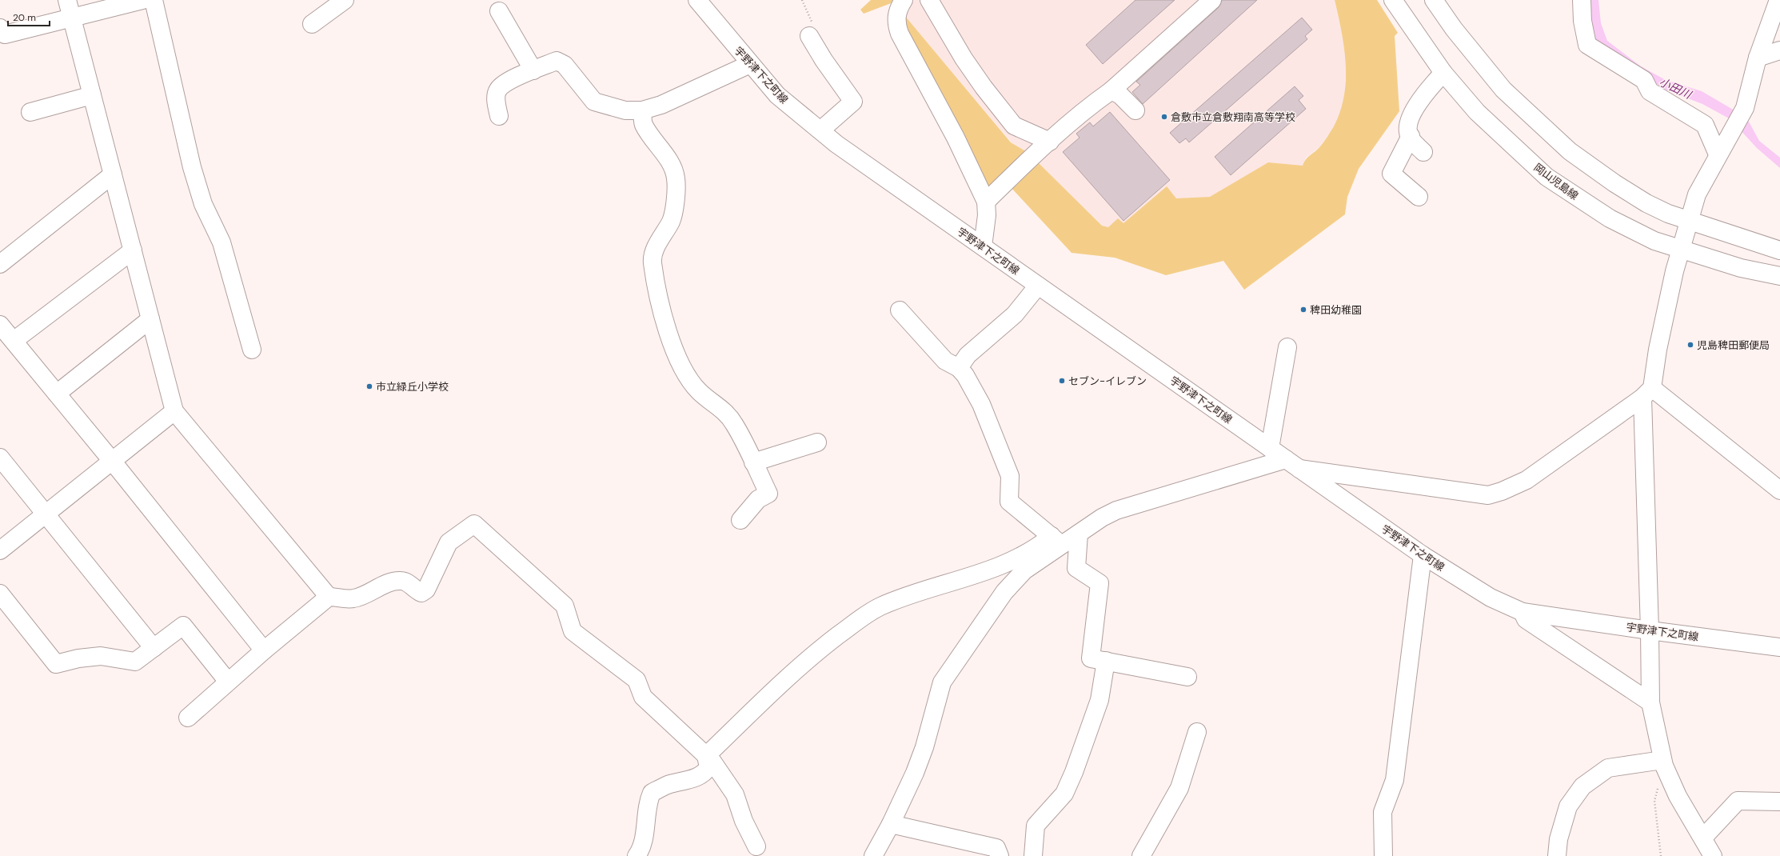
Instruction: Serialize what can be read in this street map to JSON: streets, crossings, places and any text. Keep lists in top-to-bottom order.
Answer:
{
  "streets": {
    "street": ["宇野津下之町線", "岡山児島線"]
  },
  "water": ["小田川"],
  "places": [
    "倉敷市立倉敷翔南高等学校",
    "稗田幼稚園",
    "児島稗田郵便局",
    "セブン-イレブン",
    "市立緑丘小学校"
  ],
  "scale_bar": "20 m"
}
